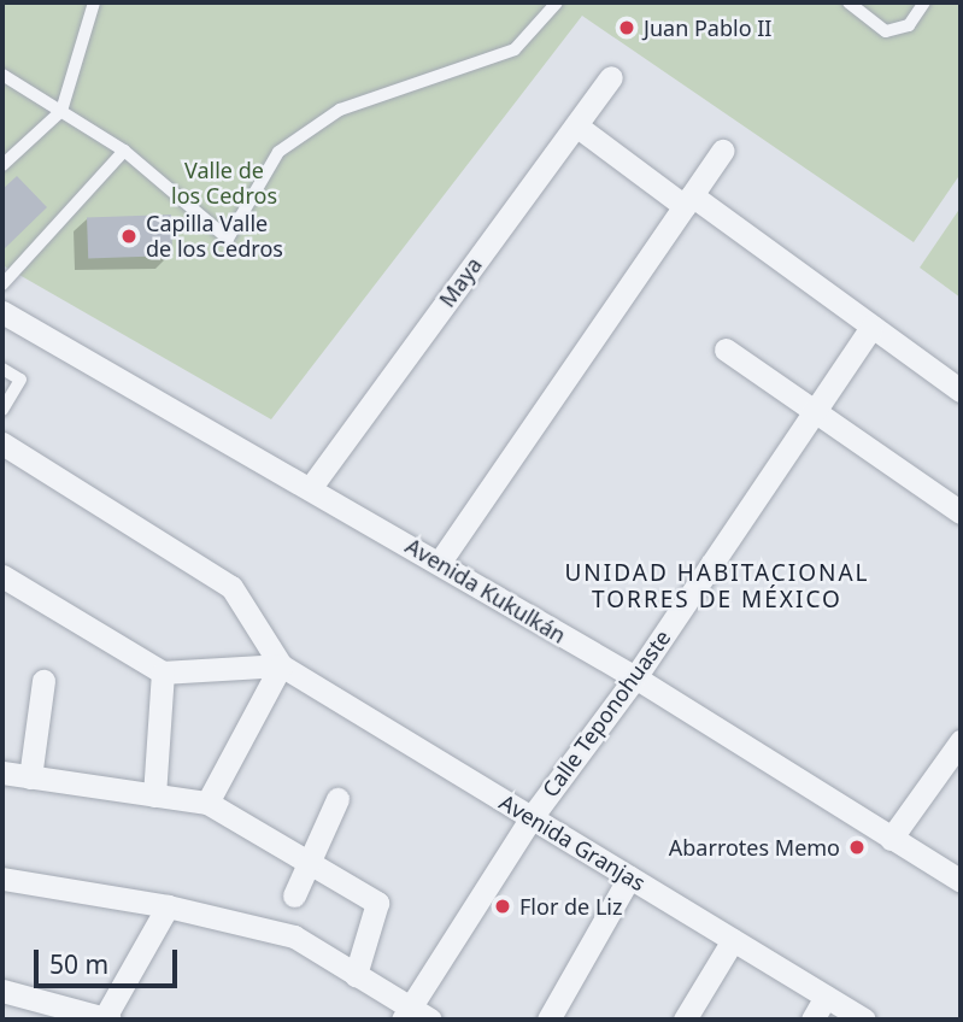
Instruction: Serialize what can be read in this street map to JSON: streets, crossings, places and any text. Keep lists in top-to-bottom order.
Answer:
{
  "streets": {
    "street": [
      "Maya",
      "Avenida Kukulkán",
      "Calle Teponohuaste",
      "Avenida Granjas"
    ]
  },
  "crossings": [
    ["Maya", "Avenida Kukulkán"],
    ["Avenida Kukulkán", "Calle Teponohuaste"],
    ["Calle Teponohuaste", "Avenida Granjas"]
  ],
  "districts": ["UNIDAD HABITACIONAL TORRES DE MÉXICO"],
  "parks": ["Valle de los Cedros"],
  "places": [
    "Juan Pablo II",
    "Capilla Valle de los Cedros",
    "Abarrotes Memo",
    "Flor de Liz"
  ],
  "scale_bar": "50 m"
}
